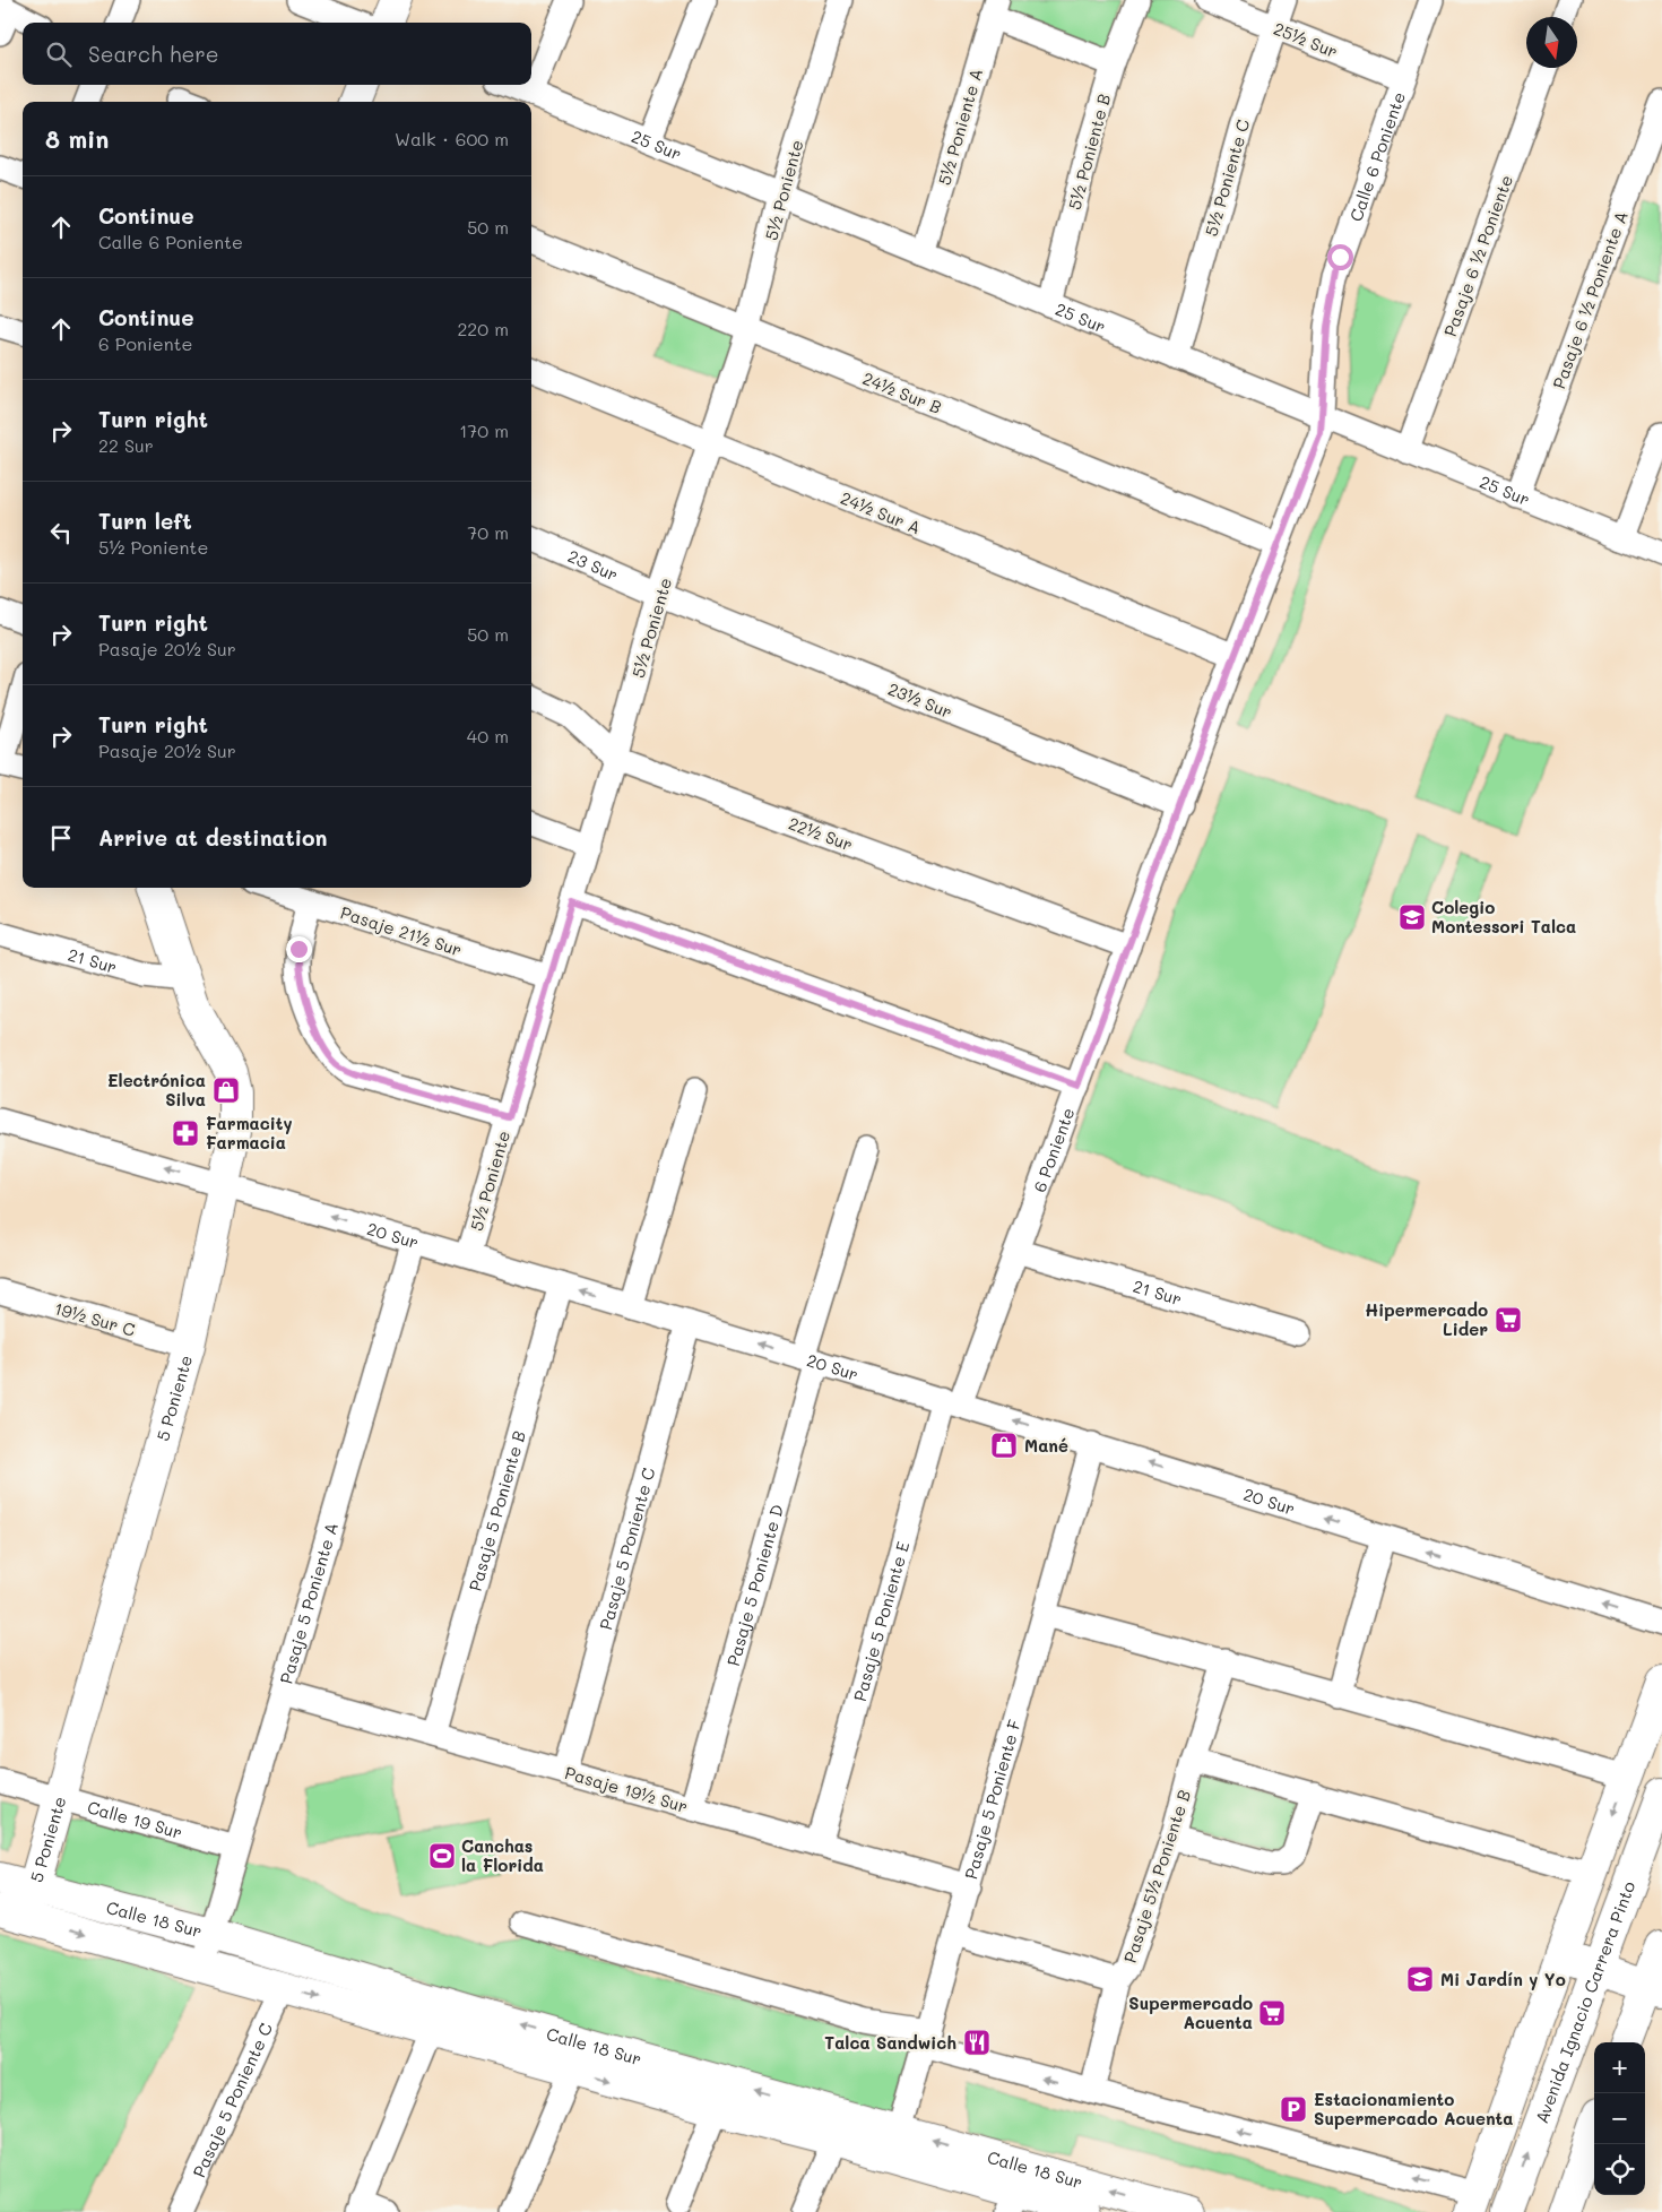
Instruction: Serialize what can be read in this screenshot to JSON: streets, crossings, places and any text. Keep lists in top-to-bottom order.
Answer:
{
  "streets": {
    "main road": ["5 Poniente", "Calle 18 Sur", "Avenida Ignacio Carrera Pinto"],
    "street": [
      "25½ Sur",
      "5½ Poniente A",
      "25 Sur",
      "5½ Poniente B",
      "Calle 6 Poniente",
      "5½ Poniente C",
      "5½ Poniente",
      "Pasaje 6 ½ Poniente",
      "Pasaje 6 ½ Poniente A",
      "24½ Sur B",
      "24½ Sur A",
      "23 Sur",
      "23½ Sur",
      "22½ Sur",
      "Pasaje 21½ Sur",
      "21 Sur",
      "6 Poniente",
      "20 Sur",
      "19½ Sur C",
      "Pasaje 5 Poniente B",
      "Pasaje 5 Poniente C",
      "Pasaje 5 Poniente D",
      "Pasaje 5 Poniente A",
      "Pasaje 5 Poniente E",
      "Pasaje 19½ Sur",
      "Pasaje 5 Poniente F",
      "Calle 19 Sur",
      "Pasaje 5½ Poniente B"
    ]
  },
  "crossings": [
    ["25½ Sur", "Calle 6 Poniente"],
    ["25½ Sur", "5½ Poniente C"],
    ["5½ Poniente A", "25 Sur"],
    ["25 Sur", "5½ Poniente B"],
    ["25 Sur", "Calle 6 Poniente"],
    ["25 Sur", "5½ Poniente C"],
    ["25 Sur", "5½ Poniente"],
    ["25 Sur", "Pasaje 6 ½ Poniente"],
    ["25 Sur", "Pasaje 6 ½ Poniente A"],
    ["25 Sur", "6 Poniente"],
    ["Calle 6 Poniente", "6 Poniente"],
    ["5½ Poniente", "24½ Sur B"],
    ["5½ Poniente", "24½ Sur A"],
    ["5½ Poniente", "23 Sur"],
    ["5½ Poniente", "23½ Sur"],
    ["5½ Poniente", "22½ Sur"],
    ["5½ Poniente", "Pasaje 21½ Sur"],
    ["5½ Poniente", "20 Sur"],
    ["24½ Sur B", "6 Poniente"],
    ["24½ Sur A", "6 Poniente"],
    ["23 Sur", "23½ Sur"],
    ["23½ Sur", "6 Poniente"],
    ["22½ Sur", "6 Poniente"],
    ["21 Sur", "6 Poniente"],
    ["21 Sur", "5 Poniente"],
    ["6 Poniente", "20 Sur"],
    ["6 Poniente", "Pasaje 5 Poniente E"],
    ["20 Sur", "5 Poniente"],
    ["20 Sur", "Pasaje 5 Poniente B"],
    ["20 Sur", "Pasaje 5 Poniente C"],
    ["20 Sur", "Pasaje 5 Poniente D"],
    ["20 Sur", "Pasaje 5 Poniente A"],
    ["20 Sur", "Pasaje 5 Poniente E"],
    ["20 Sur", "Pasaje 5 Poniente F"],
    ["19½ Sur C", "5 Poniente"],
    ["5 Poniente", "Calle 19 Sur"],
    ["5 Poniente", "Calle 18 Sur"],
    ["Pasaje 5 Poniente B", "Pasaje 19½ Sur"],
    ["Pasaje 5 Poniente C", "Pasaje 19½ Sur"],
    ["Pasaje 5 Poniente C", "Calle 18 Sur"],
    ["Pasaje 5 Poniente D", "Pasaje 19½ Sur"],
    ["Pasaje 5 Poniente A", "Pasaje 19½ Sur"],
    ["Pasaje 5 Poniente A", "Calle 19 Sur"],
    ["Pasaje 5 Poniente A", "Calle 18 Sur"],
    ["Pasaje 5 Poniente E", "Pasaje 19½ Sur"],
    ["Pasaje 19½ Sur", "Pasaje 5 Poniente F"],
    ["Pasaje 5 Poniente F", "Calle 18 Sur"]
  ],
  "places": {
    "school or university": ["Colegio Montessori Talca", "Mi Jardín y Yo"],
    "shop": ["Electrónica Silva", "Mané"],
    "pharmacy": ["Farmacity Farmacia"],
    "supermarket": ["Hipermercado Lider", "Supermercado Acuenta"],
    "sports": ["Canchas la Florida"],
    "restaurant": ["Talca Sandwich"],
    "parking": ["Estacionamiento Supermercado Acuenta"]
  },
  "north": "bottom",
  "page": {
    "search": "Search here",
    "heading": ["8 min", "Walk · 600 m"],
    "list": [
      ["Continue", "Calle 6 Poniente", "50 m"],
      ["Continue", "6 Poniente", "220 m"],
      ["Turn right", "22 Sur", "170 m"],
      ["Turn left", "5½ Poniente", "70 m"],
      ["Turn right", "Pasaje 20½ Sur", "50 m"],
      ["Turn right", "Pasaje 20½ Sur", "40 m"],
      "Arrive at destination"
    ],
    "map_buttons": ["+", "−"]
  }
}
